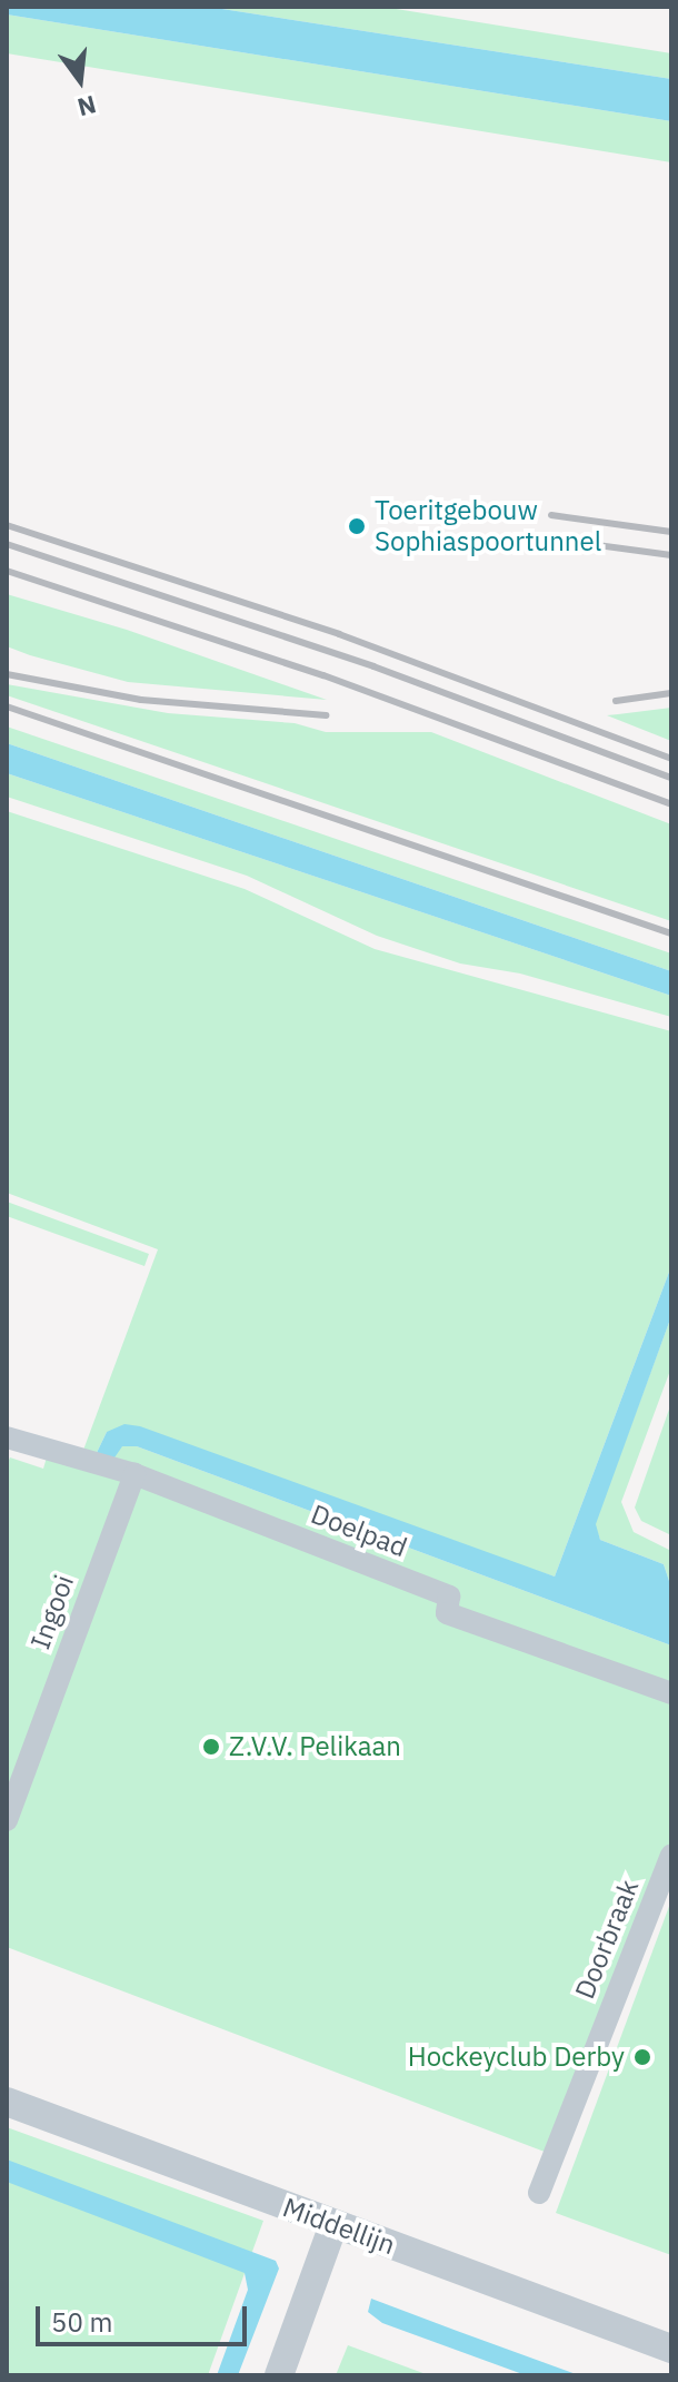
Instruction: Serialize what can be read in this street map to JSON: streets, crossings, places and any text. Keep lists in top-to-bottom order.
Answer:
{
  "streets": {
    "street": [
      "Doelpad",
      "Ingooi",
      "Doorbraak",
      "Middellijn"
    ]
  },
  "crossings": [
    ["Doelpad", "Ingooi"]
  ],
  "places": ["Toeritgebouw Sophiaspoortunnel", "Z.V.V. Pelikaan", "Hockeyclub Derby"],
  "scale_bar": "50 m",
  "north": "bottom"
}
